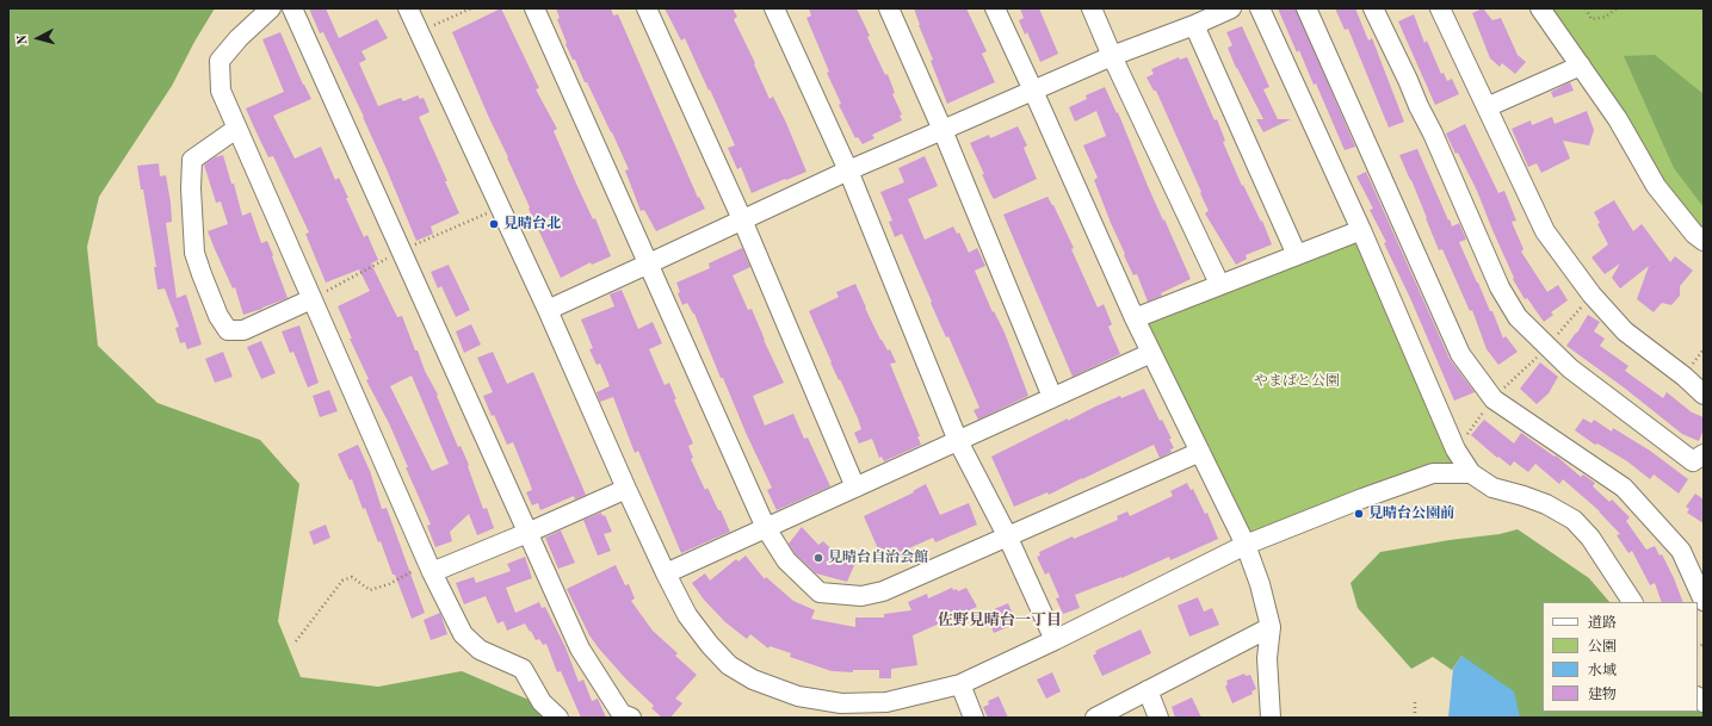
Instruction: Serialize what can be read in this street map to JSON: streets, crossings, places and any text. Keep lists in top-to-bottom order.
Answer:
{
  "districts": ["佐野見晴台一丁目"],
  "parks": ["やまばと公園"],
  "places": ["見晴台北", "見晴台公園前", "見晴台自治会館"],
  "legend": [
    "道路",
    "公園",
    "水域",
    "建物"
  ],
  "north": "left"
}
